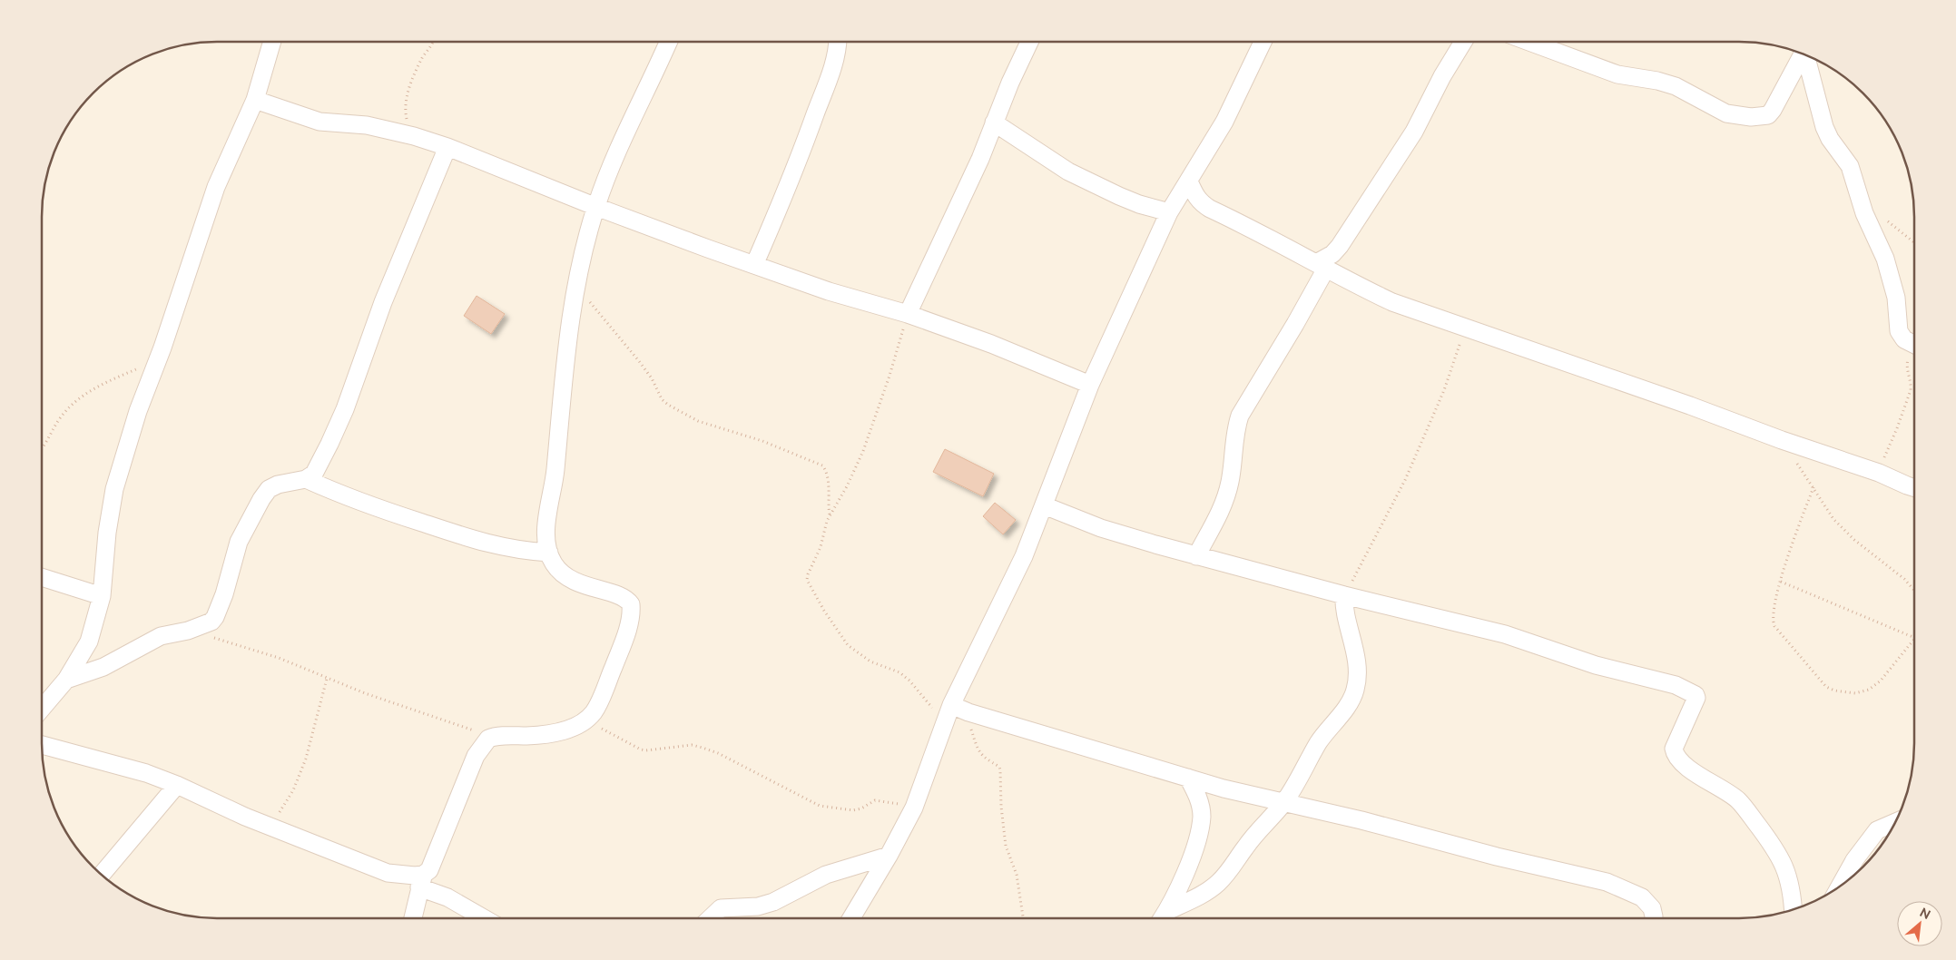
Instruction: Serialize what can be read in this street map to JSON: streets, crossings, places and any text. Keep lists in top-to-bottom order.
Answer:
{
  "north": "top right"
}
